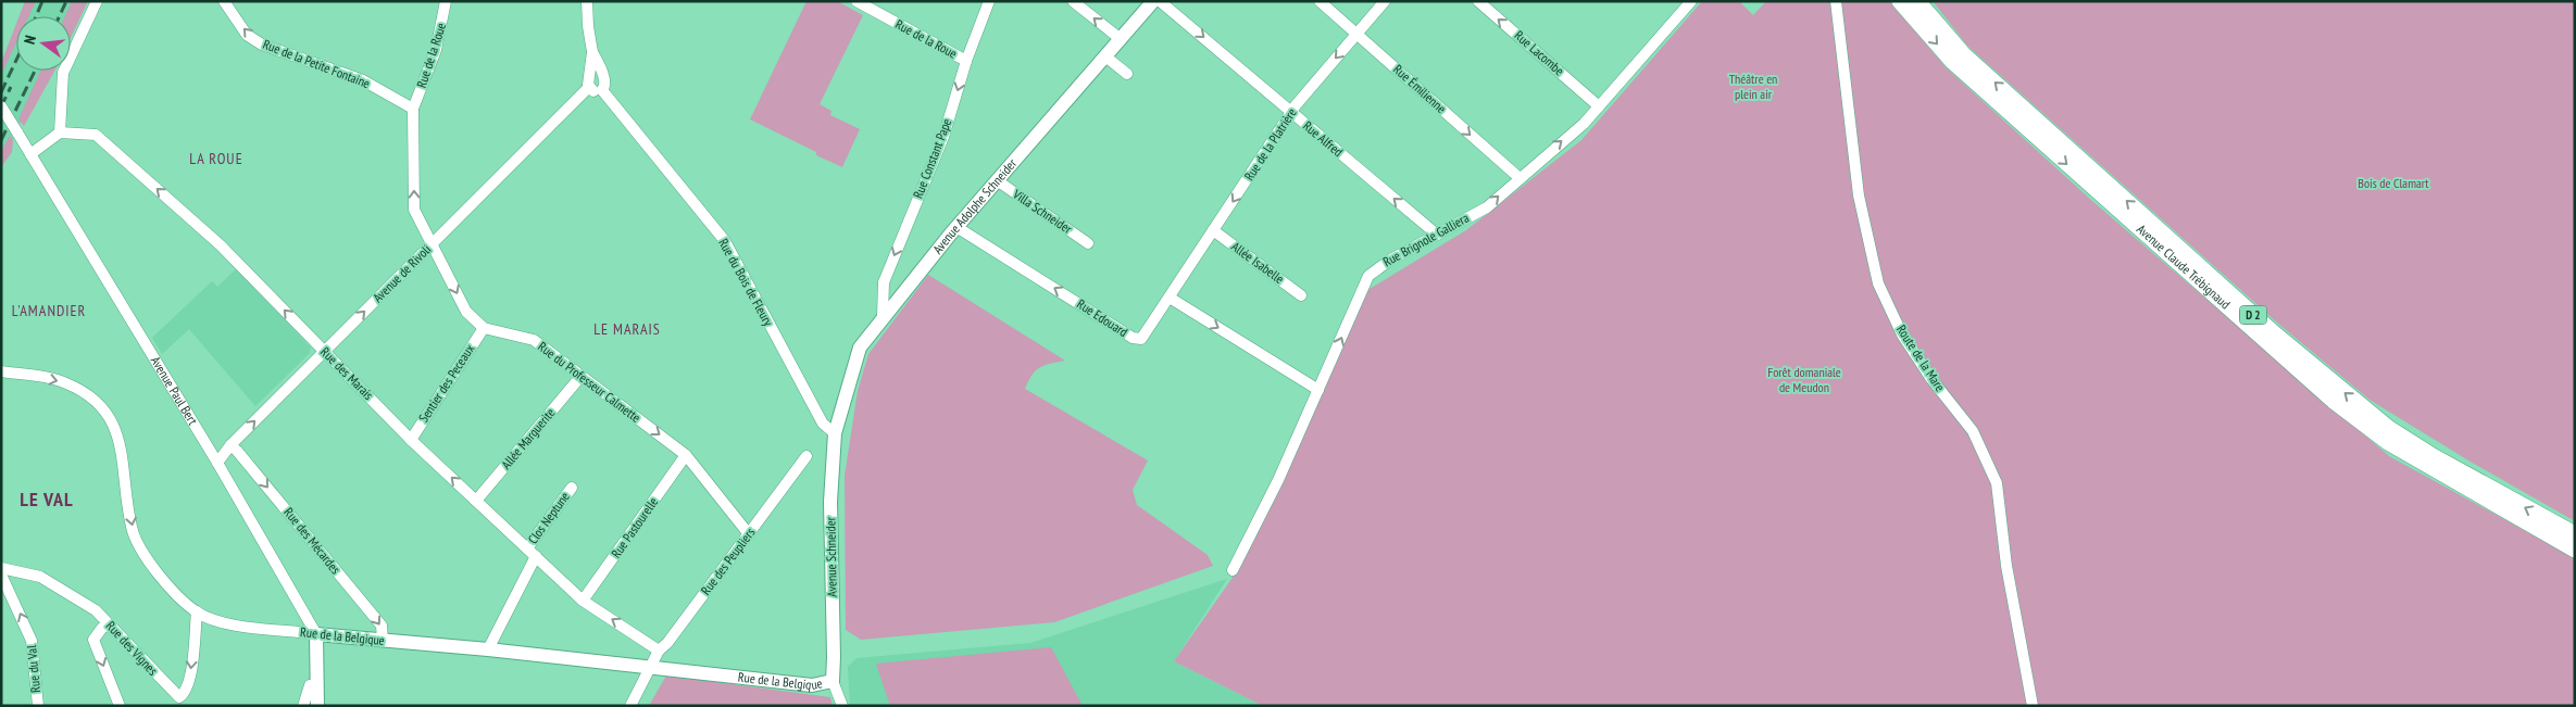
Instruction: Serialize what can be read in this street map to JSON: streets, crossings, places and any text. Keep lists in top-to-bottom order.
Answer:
{
  "streets": {
    "main road": ["Avenue Claude Trébignaud", "D 2"],
    "street": [
      "Rue de la Roue",
      "Rue Lacombe",
      "Rue de la Petite Fontaine",
      "Rue Émilienne",
      "Rue Alfred",
      "Rue de la Platrière",
      "Rue Constant Pape",
      "Avenue Adolphe Schneider",
      "Villa Schneider",
      "Rue Brignole Galliera",
      "Allée Isabelle",
      "Avenue de Rivoli",
      "Rue du Bois de Fleury",
      "Rue Edouard",
      "Route de la Mare",
      "Rue des Marais",
      "Rue du Professeur Calmette",
      "Sentier des Peceaux",
      "Avenue Paul Bert",
      "Allée Marguerite",
      "Clos Neptune",
      "Rue Pastourelle",
      "Rue des Mécardes",
      "Avenue Schneider",
      "Rue des Peupliers",
      "Rue de la Belgique",
      "Rue des Vignes",
      "Rue du Val"
    ]
  },
  "crossings": [
    ["Rue de la Roue", "Rue de la Petite Fontaine"],
    ["Rue de la Roue", "Rue Constant Pape"],
    ["Rue Lacombe", "Rue Brignole Galliera"],
    ["Rue Émilienne", "Rue de la Platrière"],
    ["Rue Émilienne", "Rue Brignole Galliera"],
    ["Rue Alfred", "Rue de la Platrière"],
    ["Rue Alfred", "Rue Brignole Galliera"],
    ["Rue de la Platrière", "Allée Isabelle"],
    ["Rue de la Platrière", "Rue Edouard"],
    ["Rue Constant Pape", "Avenue Adolphe Schneider"],
    ["Avenue Adolphe Schneider", "Villa Schneider"],
    ["Avenue Adolphe Schneider", "Rue du Bois de Fleury"],
    ["Avenue Adolphe Schneider", "Rue Edouard"],
    ["Avenue Adolphe Schneider", "Avenue Schneider"],
    ["Avenue de Rivoli", "Rue du Bois de Fleury"],
    ["Avenue de Rivoli", "Rue des Marais"],
    ["Avenue de Rivoli", "Avenue Paul Bert"],
    ["Avenue de Rivoli", "Rue des Mécardes"],
    ["Rue du Bois de Fleury", "Avenue Schneider"],
    ["Rue des Marais", "Sentier des Peceaux"],
    ["Rue des Marais", "Allée Marguerite"],
    ["Rue des Marais", "Clos Neptune"],
    ["Rue des Marais", "Rue Pastourelle"],
    ["Rue des Marais", "Rue des Peupliers"],
    ["Rue du Professeur Calmette", "Sentier des Peceaux"],
    ["Rue du Professeur Calmette", "Allée Marguerite"],
    ["Rue du Professeur Calmette", "Rue Pastourelle"],
    ["Rue du Professeur Calmette", "Rue des Peupliers"],
    ["Avenue Paul Bert", "Rue de la Belgique"],
    ["Clos Neptune", "Rue de la Belgique"],
    ["Rue des Mécardes", "Rue de la Belgique"],
    ["Avenue Schneider", "Rue de la Belgique"],
    ["Rue des Peupliers", "Rue de la Belgique"],
    ["Rue de la Belgique", "Rue des Vignes"]
  ],
  "one_way": [
    "Rue Lacombe",
    "Rue de la Petite Fontaine",
    "Rue Émilienne",
    "Rue de la Platrière",
    "Rue Constant Pape",
    "Rue Brignole Galliera",
    "Avenue de Rivoli",
    "Rue Edouard",
    "Rue des Marais",
    "Rue du Professeur Calmette",
    "Rue des Mécardes",
    "Rue du Val"
  ],
  "districts": [
    "LA ROUE",
    "L'AMANDIER",
    "LE MARAIS",
    "LE VAL"
  ],
  "parks": ["Théâtre en plein air", "Bois de Clamart", "Forêt domaniale de Meudon"],
  "north": "left"
}
